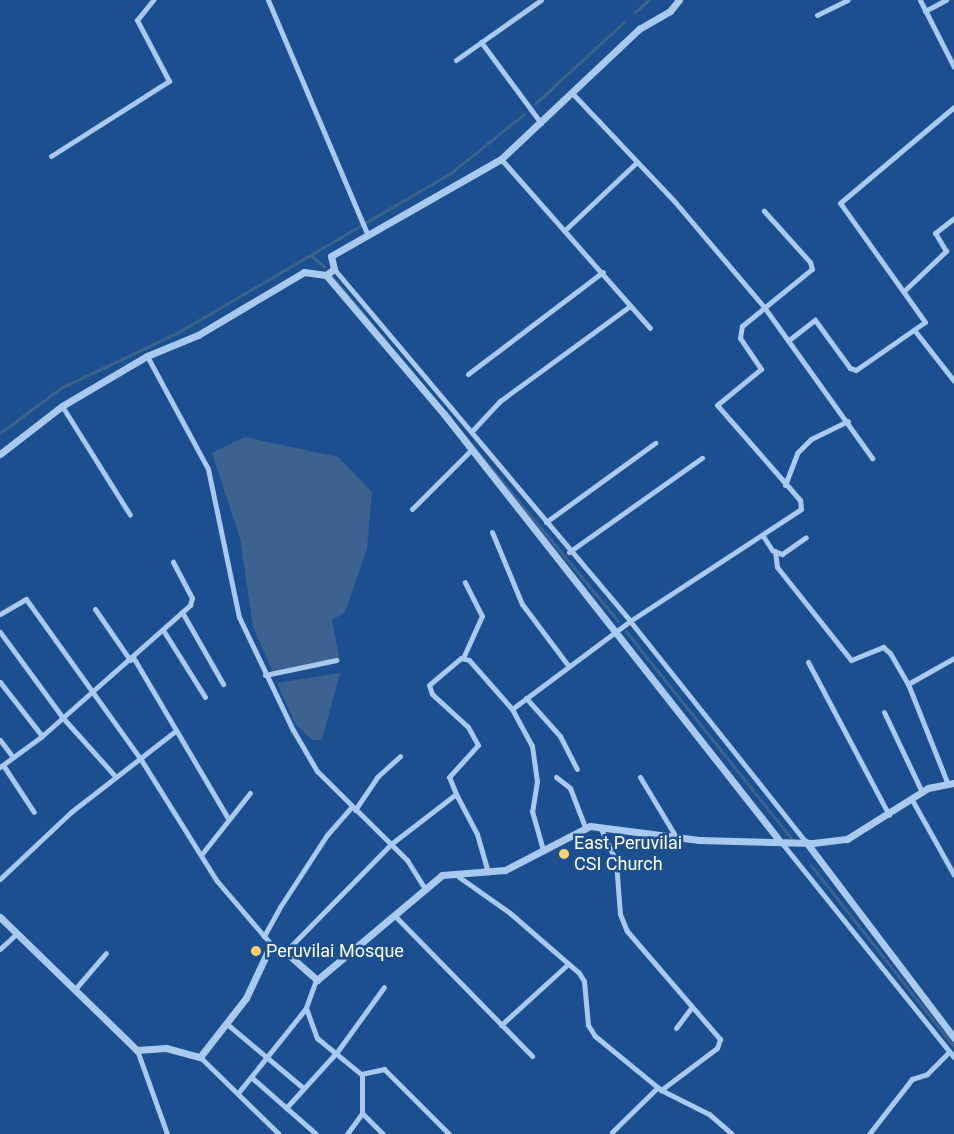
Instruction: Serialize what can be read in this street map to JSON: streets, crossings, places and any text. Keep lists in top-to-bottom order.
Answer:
{
  "places": ["East Peruvilai CSI Church", "Peruvilai Mosque"]
}
